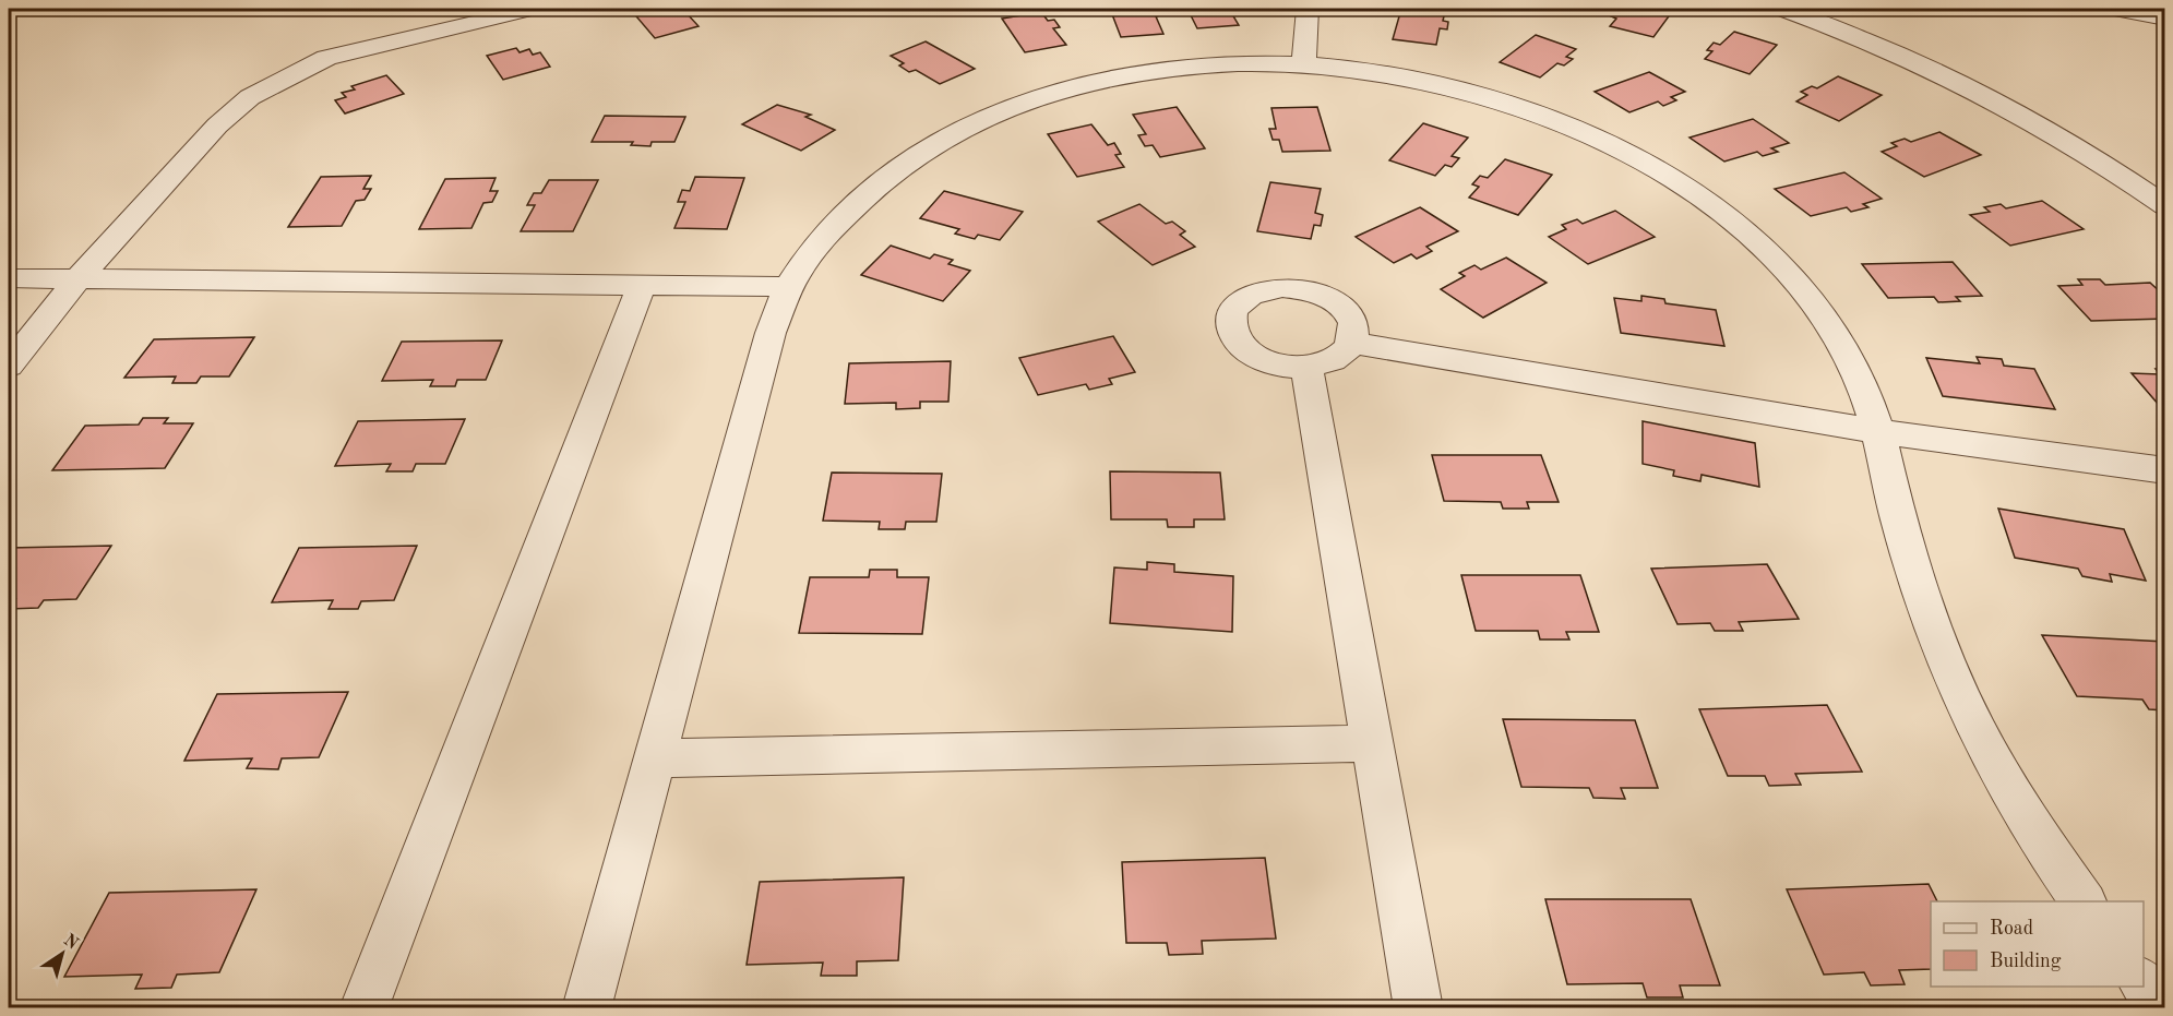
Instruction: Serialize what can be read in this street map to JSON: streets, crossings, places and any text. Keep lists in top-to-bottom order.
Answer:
{
  "legend": ["Road", "Building"],
  "north": "top right"
}
